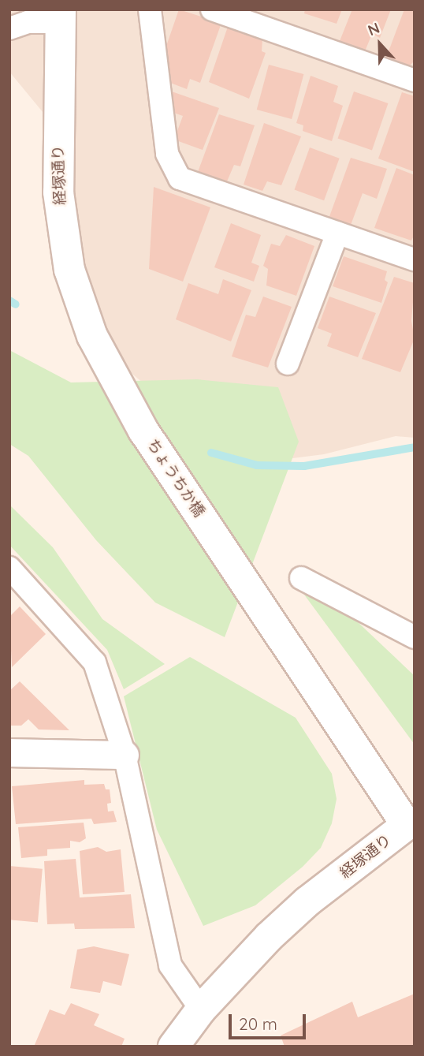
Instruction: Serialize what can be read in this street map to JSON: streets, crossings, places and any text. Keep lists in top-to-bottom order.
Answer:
{
  "streets": {
    "main road": ["経塚通り", "ちょうちか橋"]
  },
  "crossings": [
    ["経塚通り", "ちょうちか橋"]
  ],
  "scale_bar": "20 m",
  "north": "top"
}
